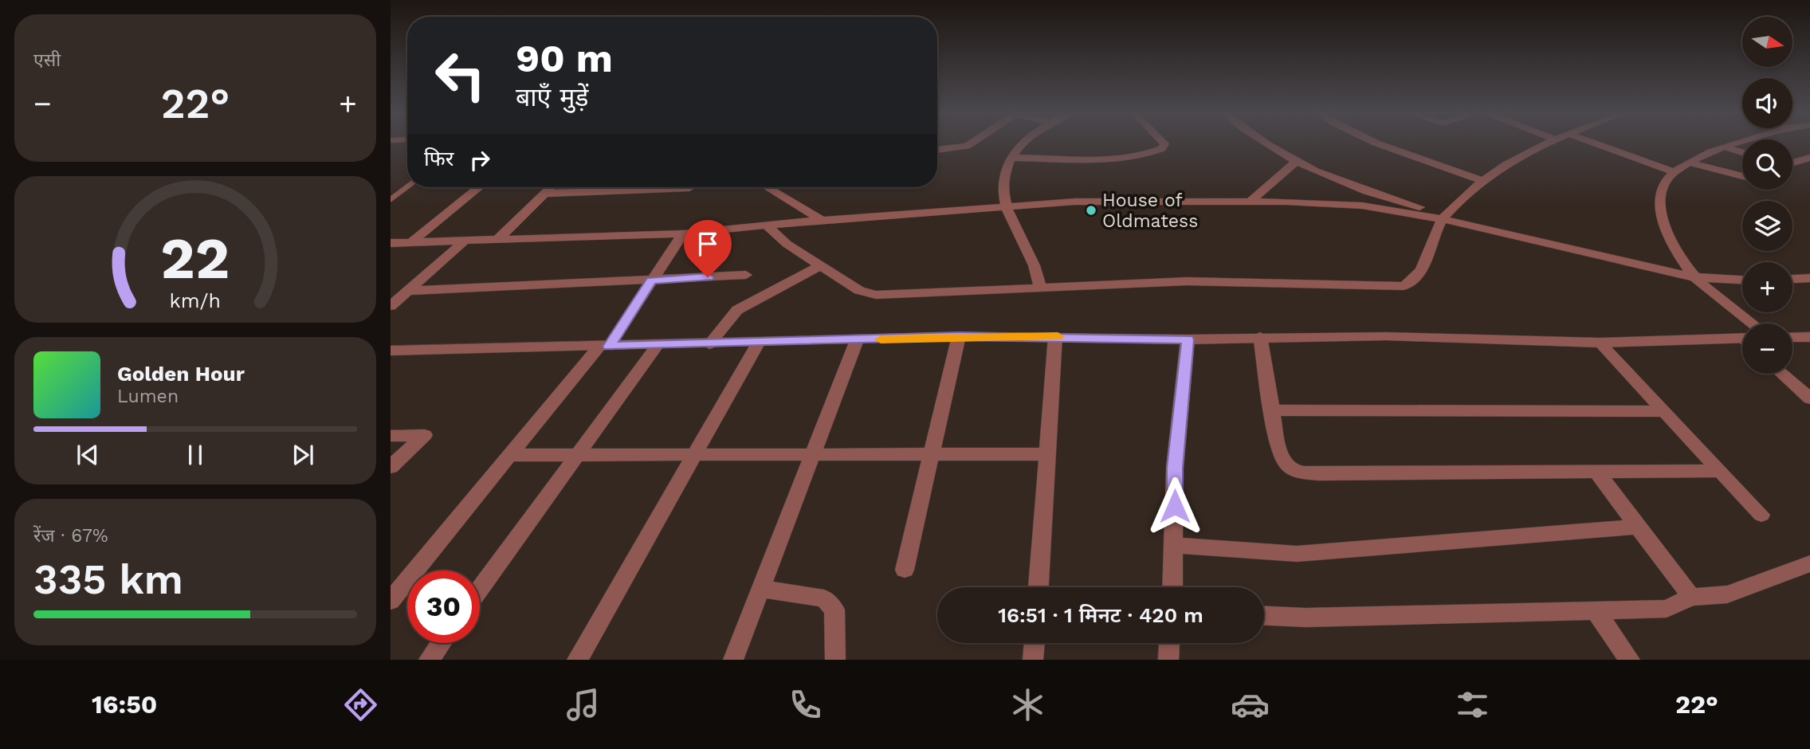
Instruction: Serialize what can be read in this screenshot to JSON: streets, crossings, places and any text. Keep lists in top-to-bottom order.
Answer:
{
  "places": ["House of Oldmatess"],
  "north": "right",
  "page": {
    "tile": [
      "एसी",
      ["रेंज · 67%", "335 km"]
    ],
    "map_buttons": ["+", "−"],
    "turn": ["90 m", "बाएँ मुड़ें"],
    "heat": ["−", "22°", "+"],
    "then": "फिर",
    "song": ["Golden Hour", "Lumen"],
    "limit": "30",
    "trip": "16:51 · 1 मिनट · 420 m",
    "tabs": ["16:50", "22°"],
    "gauge": ["22", "km/h"]
  }
}
